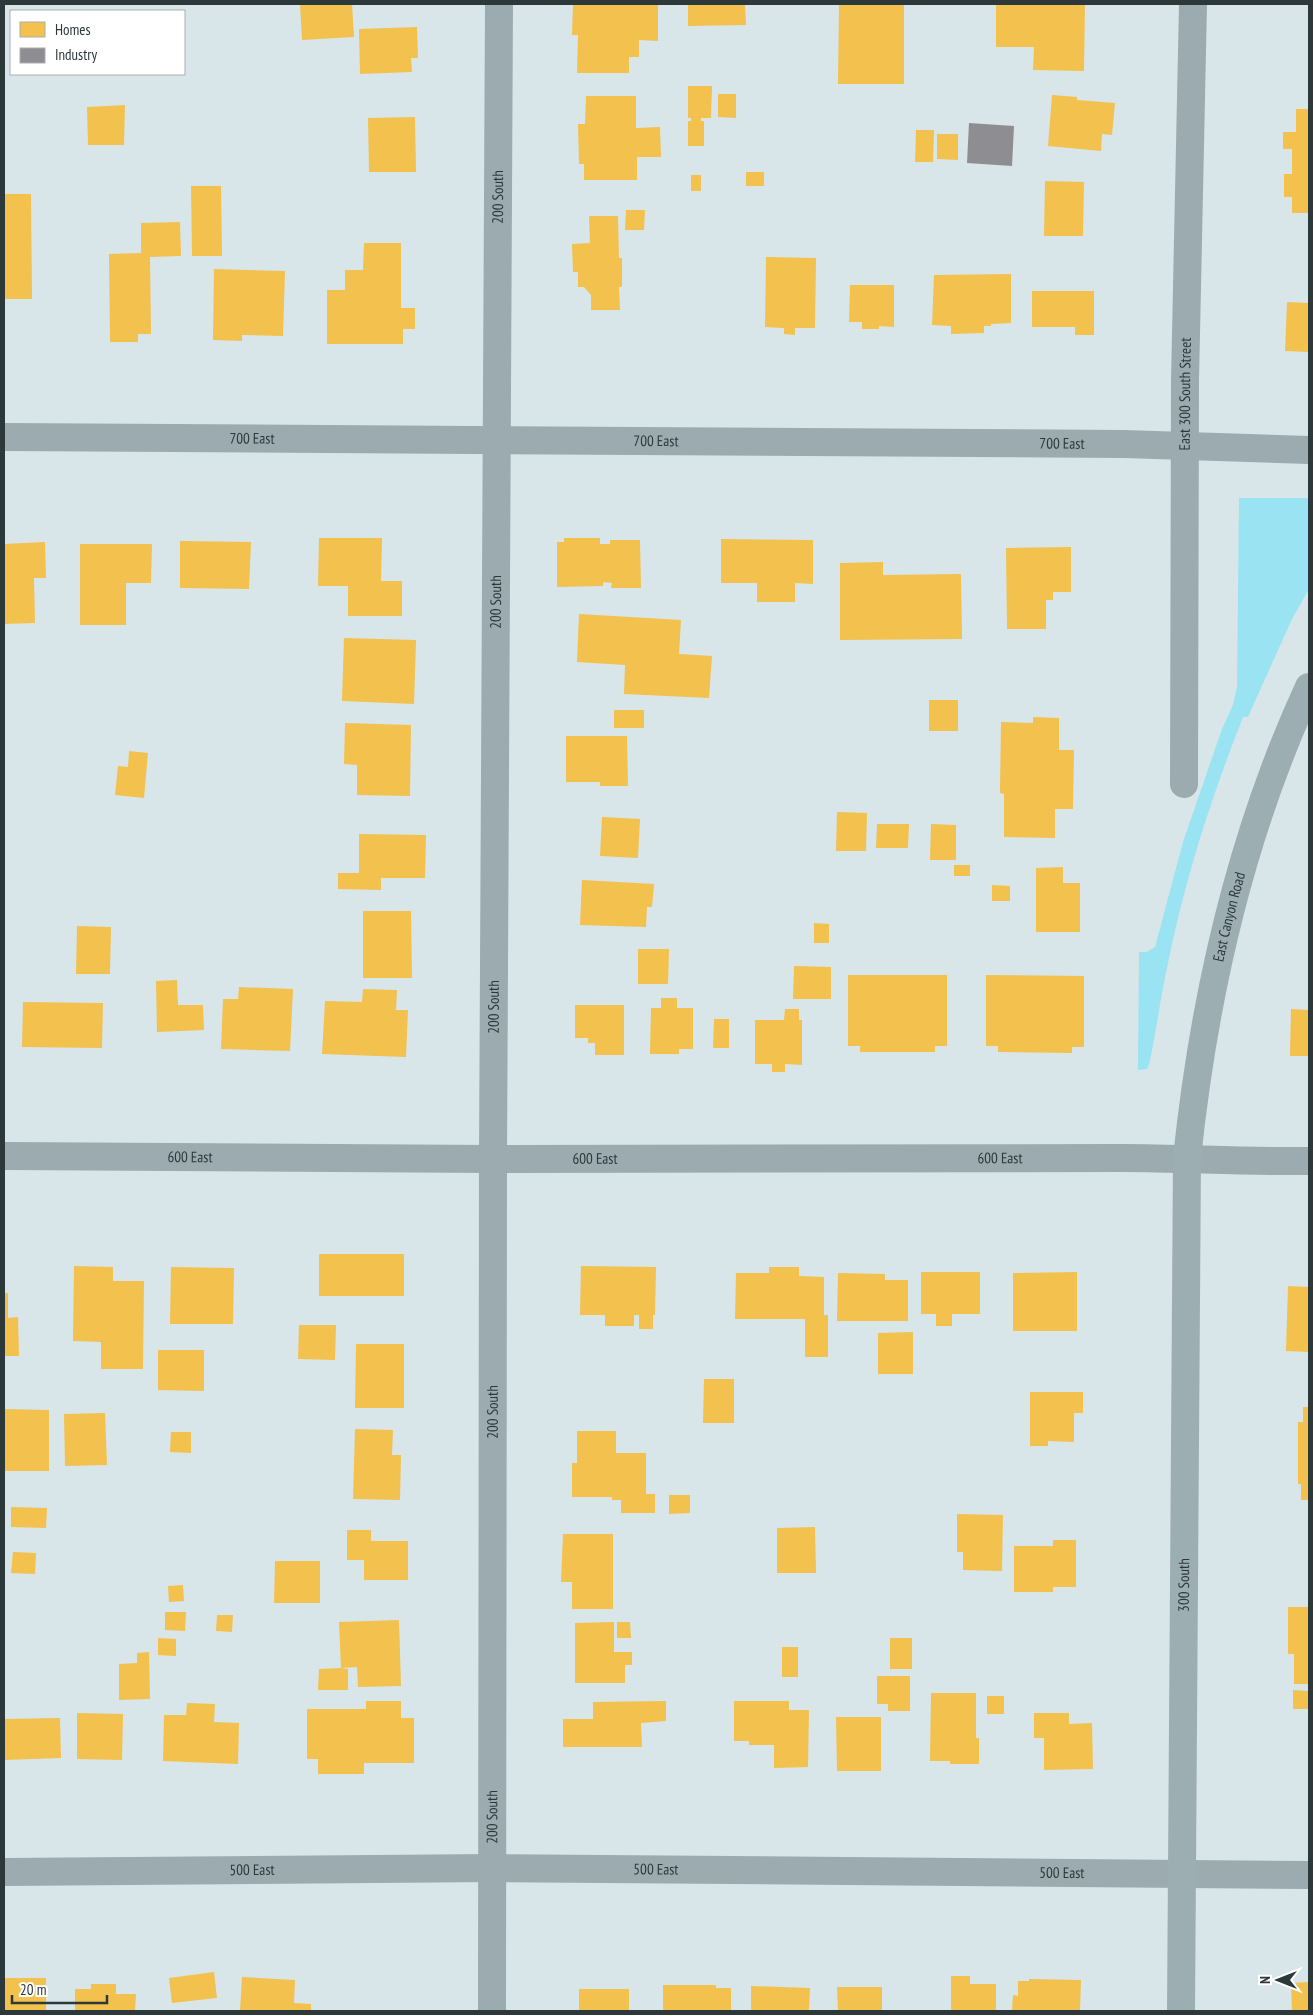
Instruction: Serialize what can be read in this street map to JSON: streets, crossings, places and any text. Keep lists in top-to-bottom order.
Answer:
{
  "streets": {
    "main road": ["East Canyon Road", "300 South"],
    "street": [
      "200 South",
      "East 300 South Street",
      "700 East",
      "600 East",
      "500 East"
    ]
  },
  "crossings": [
    ["200 South", "700 East"],
    ["200 South", "600 East"],
    ["200 South", "500 East"],
    ["East 300 South Street", "700 East"],
    ["East Canyon Road", "600 East"],
    ["East Canyon Road", "300 South"],
    ["600 East", "300 South"],
    ["300 South", "500 East"]
  ],
  "legend": ["Homes", "Industry"],
  "scale_bar": "20 m",
  "north": "left"
}
